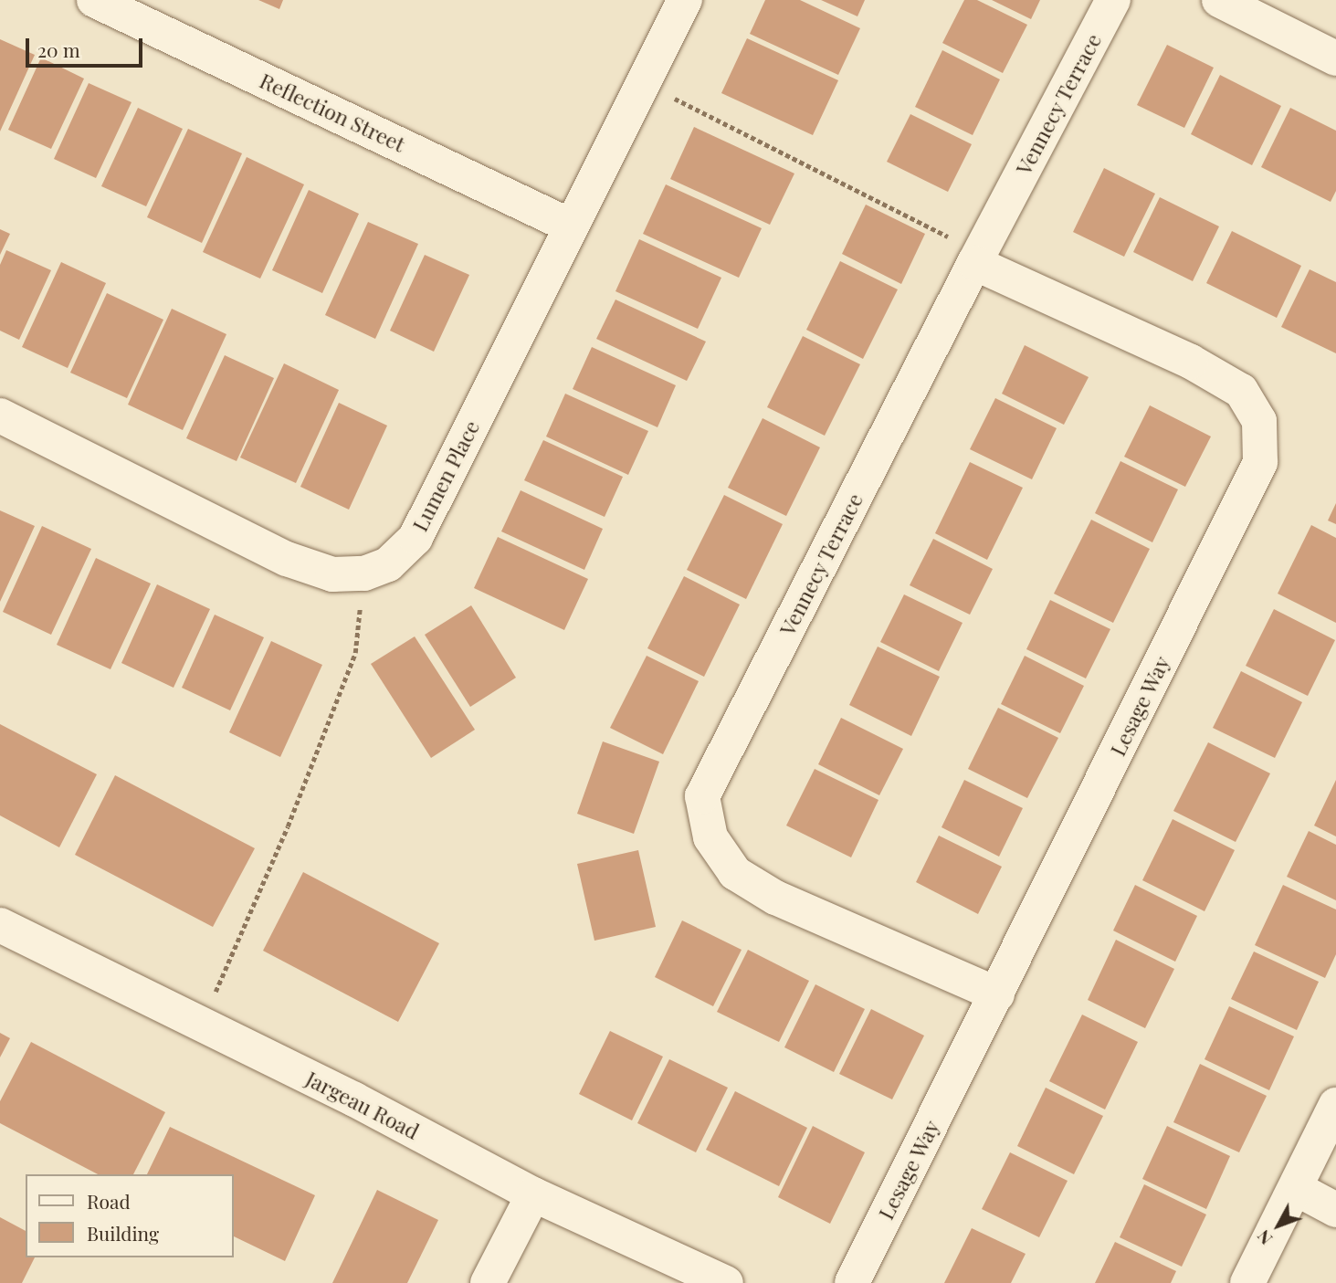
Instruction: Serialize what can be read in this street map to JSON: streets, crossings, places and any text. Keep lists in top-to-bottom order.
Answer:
{
  "streets": {
    "street": [
      "Vennecy Terrace",
      "Reflection Street",
      "Lumen Place",
      "Lesage Way",
      "Jargeau Road"
    ]
  },
  "crossings": [
    ["Vennecy Terrace", "Lesage Way"],
    ["Reflection Street", "Lumen Place"]
  ],
  "legend": ["Road", "Building"],
  "scale_bar": "20 m",
  "north": "bottom left"
}
